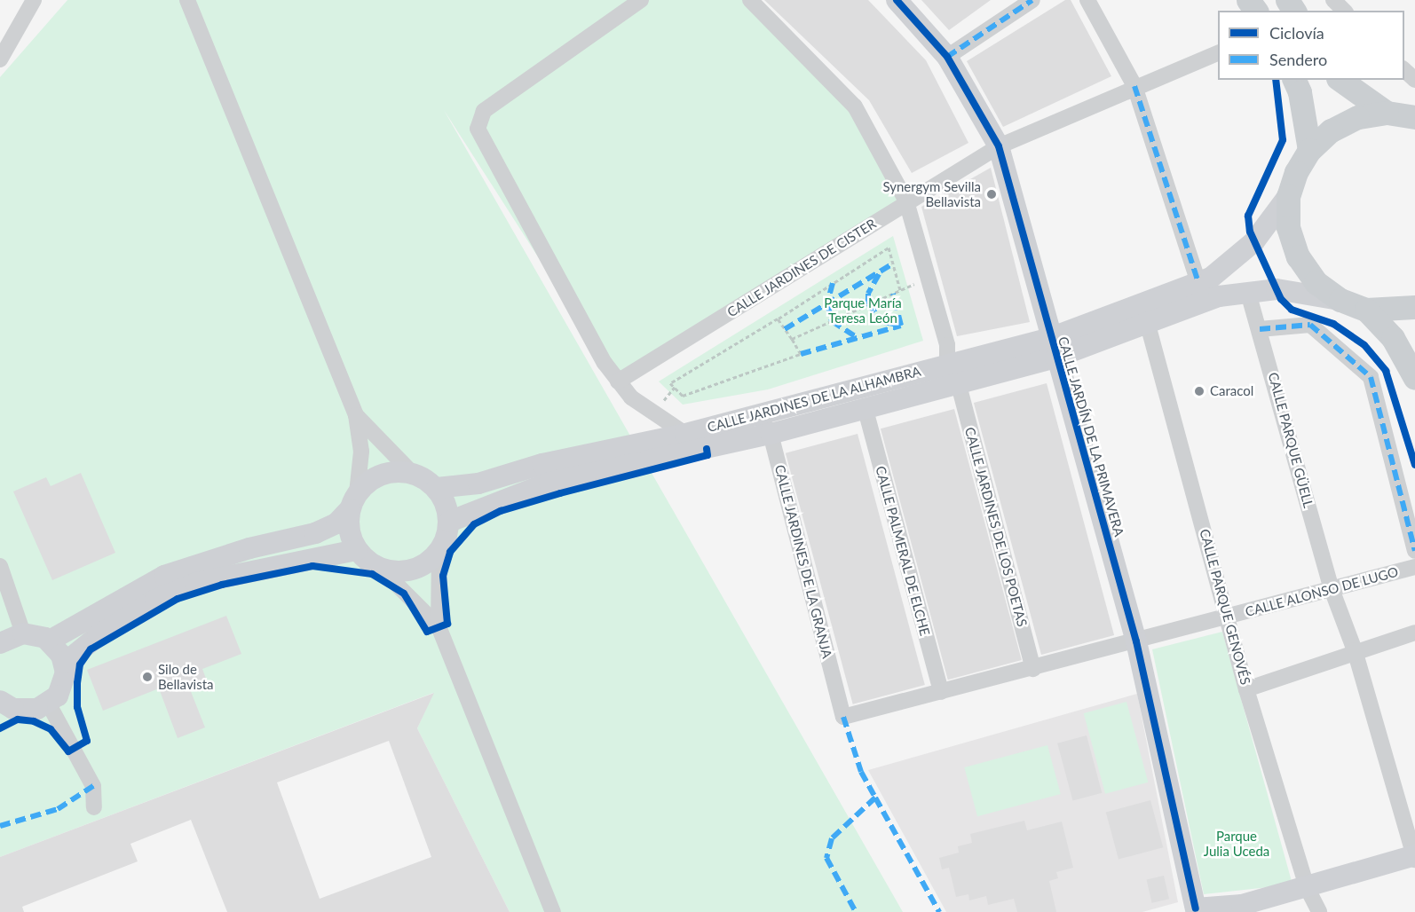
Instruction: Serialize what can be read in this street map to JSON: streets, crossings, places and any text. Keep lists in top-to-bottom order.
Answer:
{
  "streets": {
    "street": [
      "CALLE JARDINES DE CISTER",
      "CALLE JARDINES DE LA ALHAMBRA",
      "CALLE JARDÍN DE LA PRIMAVERA",
      "CALLE PARQUE GÜELL",
      "CALLE JARDINES DE LOS POETAS",
      "CALLE PALMERAL DE ELCHE",
      "CALLE JARDINES DE LA GRANJA",
      "CALLE ALONSO DE LUGO",
      "CALLE PARQUE GENOVÉS"
    ]
  },
  "crossings": [
    ["CALLE JARDINES DE CISTER", "CALLE JARDÍN DE LA PRIMAVERA"],
    ["CALLE JARDINES DE LA ALHAMBRA", "CALLE JARDÍN DE LA PRIMAVERA"],
    ["CALLE JARDINES DE LA ALHAMBRA", "CALLE PARQUE GÜELL"],
    ["CALLE JARDINES DE LA ALHAMBRA", "CALLE JARDINES DE LOS POETAS"],
    ["CALLE JARDINES DE LA ALHAMBRA", "CALLE PALMERAL DE ELCHE"],
    ["CALLE JARDINES DE LA ALHAMBRA", "CALLE JARDINES DE LA GRANJA"],
    ["CALLE JARDINES DE LA ALHAMBRA", "CALLE PARQUE GENOVÉS"],
    ["CALLE JARDÍN DE LA PRIMAVERA", "CALLE ALONSO DE LUGO"],
    ["CALLE PARQUE GÜELL", "CALLE ALONSO DE LUGO"],
    ["CALLE JARDINES DE LOS POETAS", "CALLE ALONSO DE LUGO"],
    ["CALLE PALMERAL DE ELCHE", "CALLE ALONSO DE LUGO"],
    ["CALLE JARDINES DE LA GRANJA", "CALLE ALONSO DE LUGO"],
    ["CALLE ALONSO DE LUGO", "CALLE PARQUE GENOVÉS"]
  ],
  "parks": ["Parque María Teresa León", "Parque Julia Uceda"],
  "places": ["Synergym Sevilla Bellavista", "Caracol", "Silo de Bellavista"],
  "legend": ["Ciclovía", "Sendero"]
}
